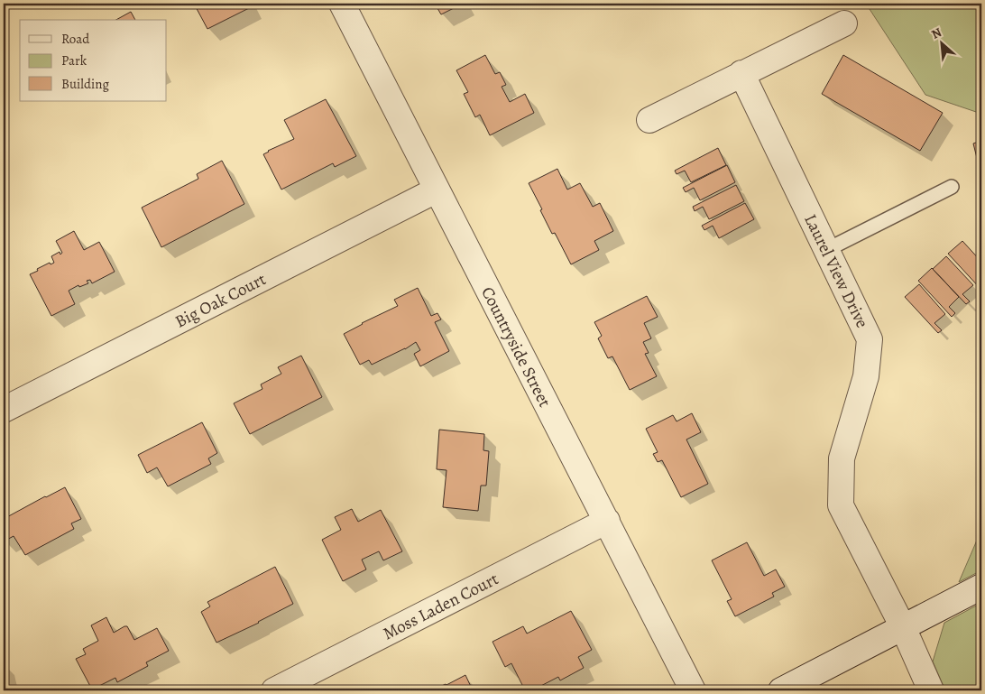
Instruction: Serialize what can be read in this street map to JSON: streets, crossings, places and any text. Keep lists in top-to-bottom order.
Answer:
{
  "streets": {
    "street": [
      "Laurel View Drive",
      "Big Oak Court",
      "Countryside Street",
      "Moss Laden Court"
    ]
  },
  "crossings": [
    ["Big Oak Court", "Countryside Street"],
    ["Countryside Street", "Moss Laden Court"]
  ],
  "legend": ["Road", "Park", "Building"],
  "north": "top left"
}
